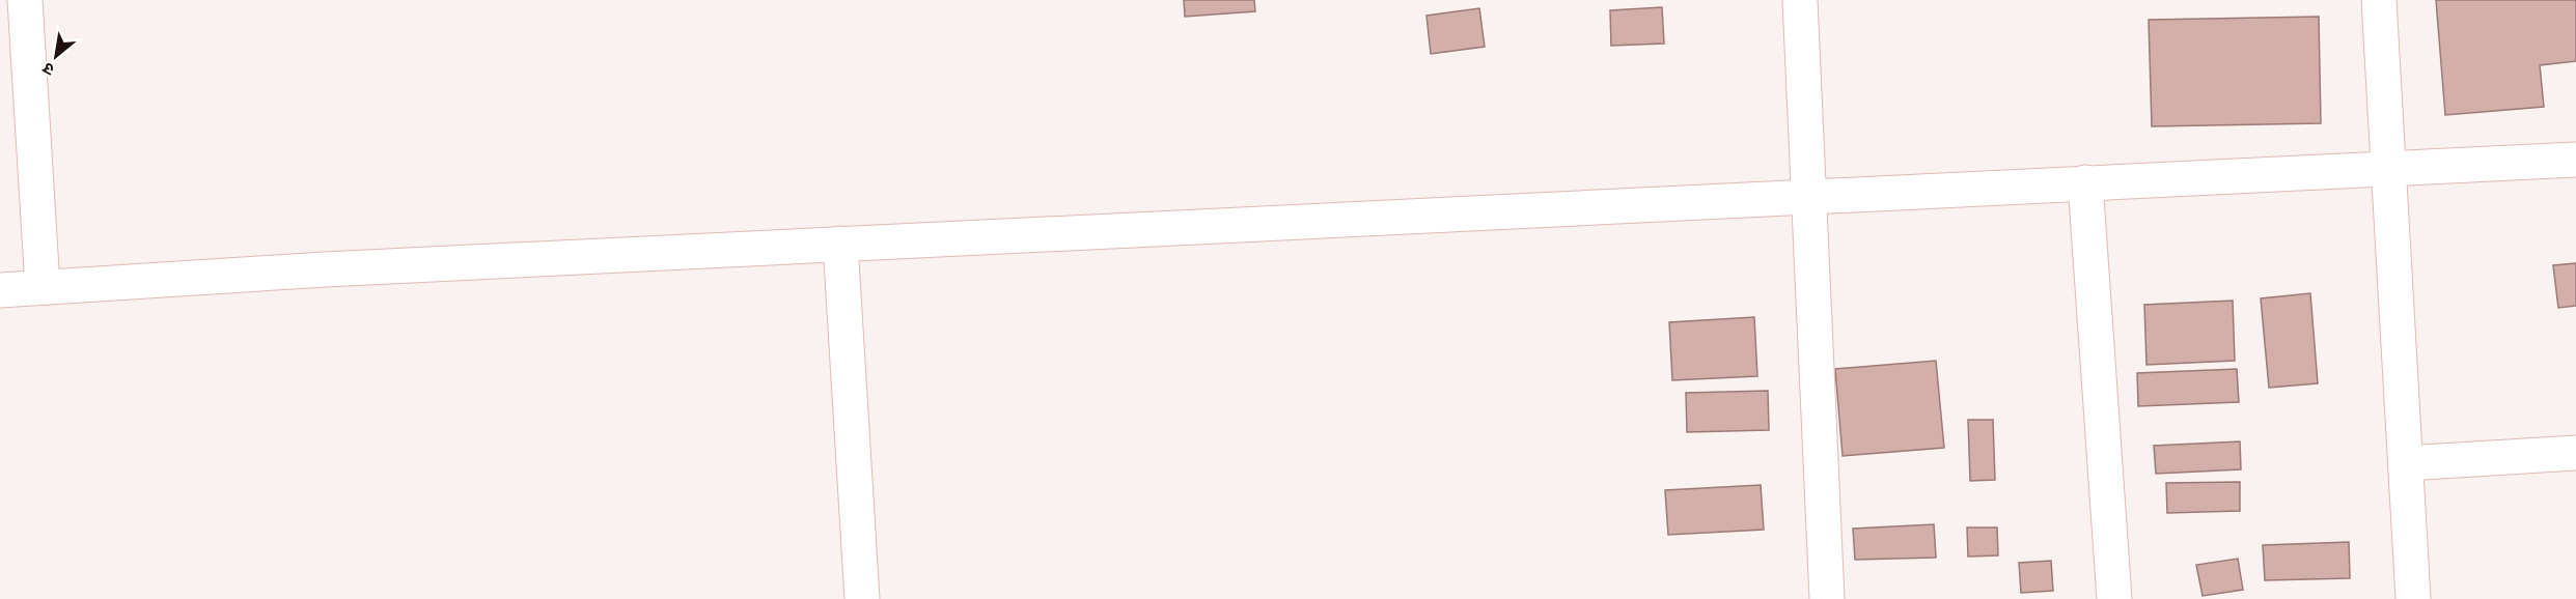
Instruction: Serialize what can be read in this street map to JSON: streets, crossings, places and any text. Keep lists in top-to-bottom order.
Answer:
{
  "north": "bottom left"
}
